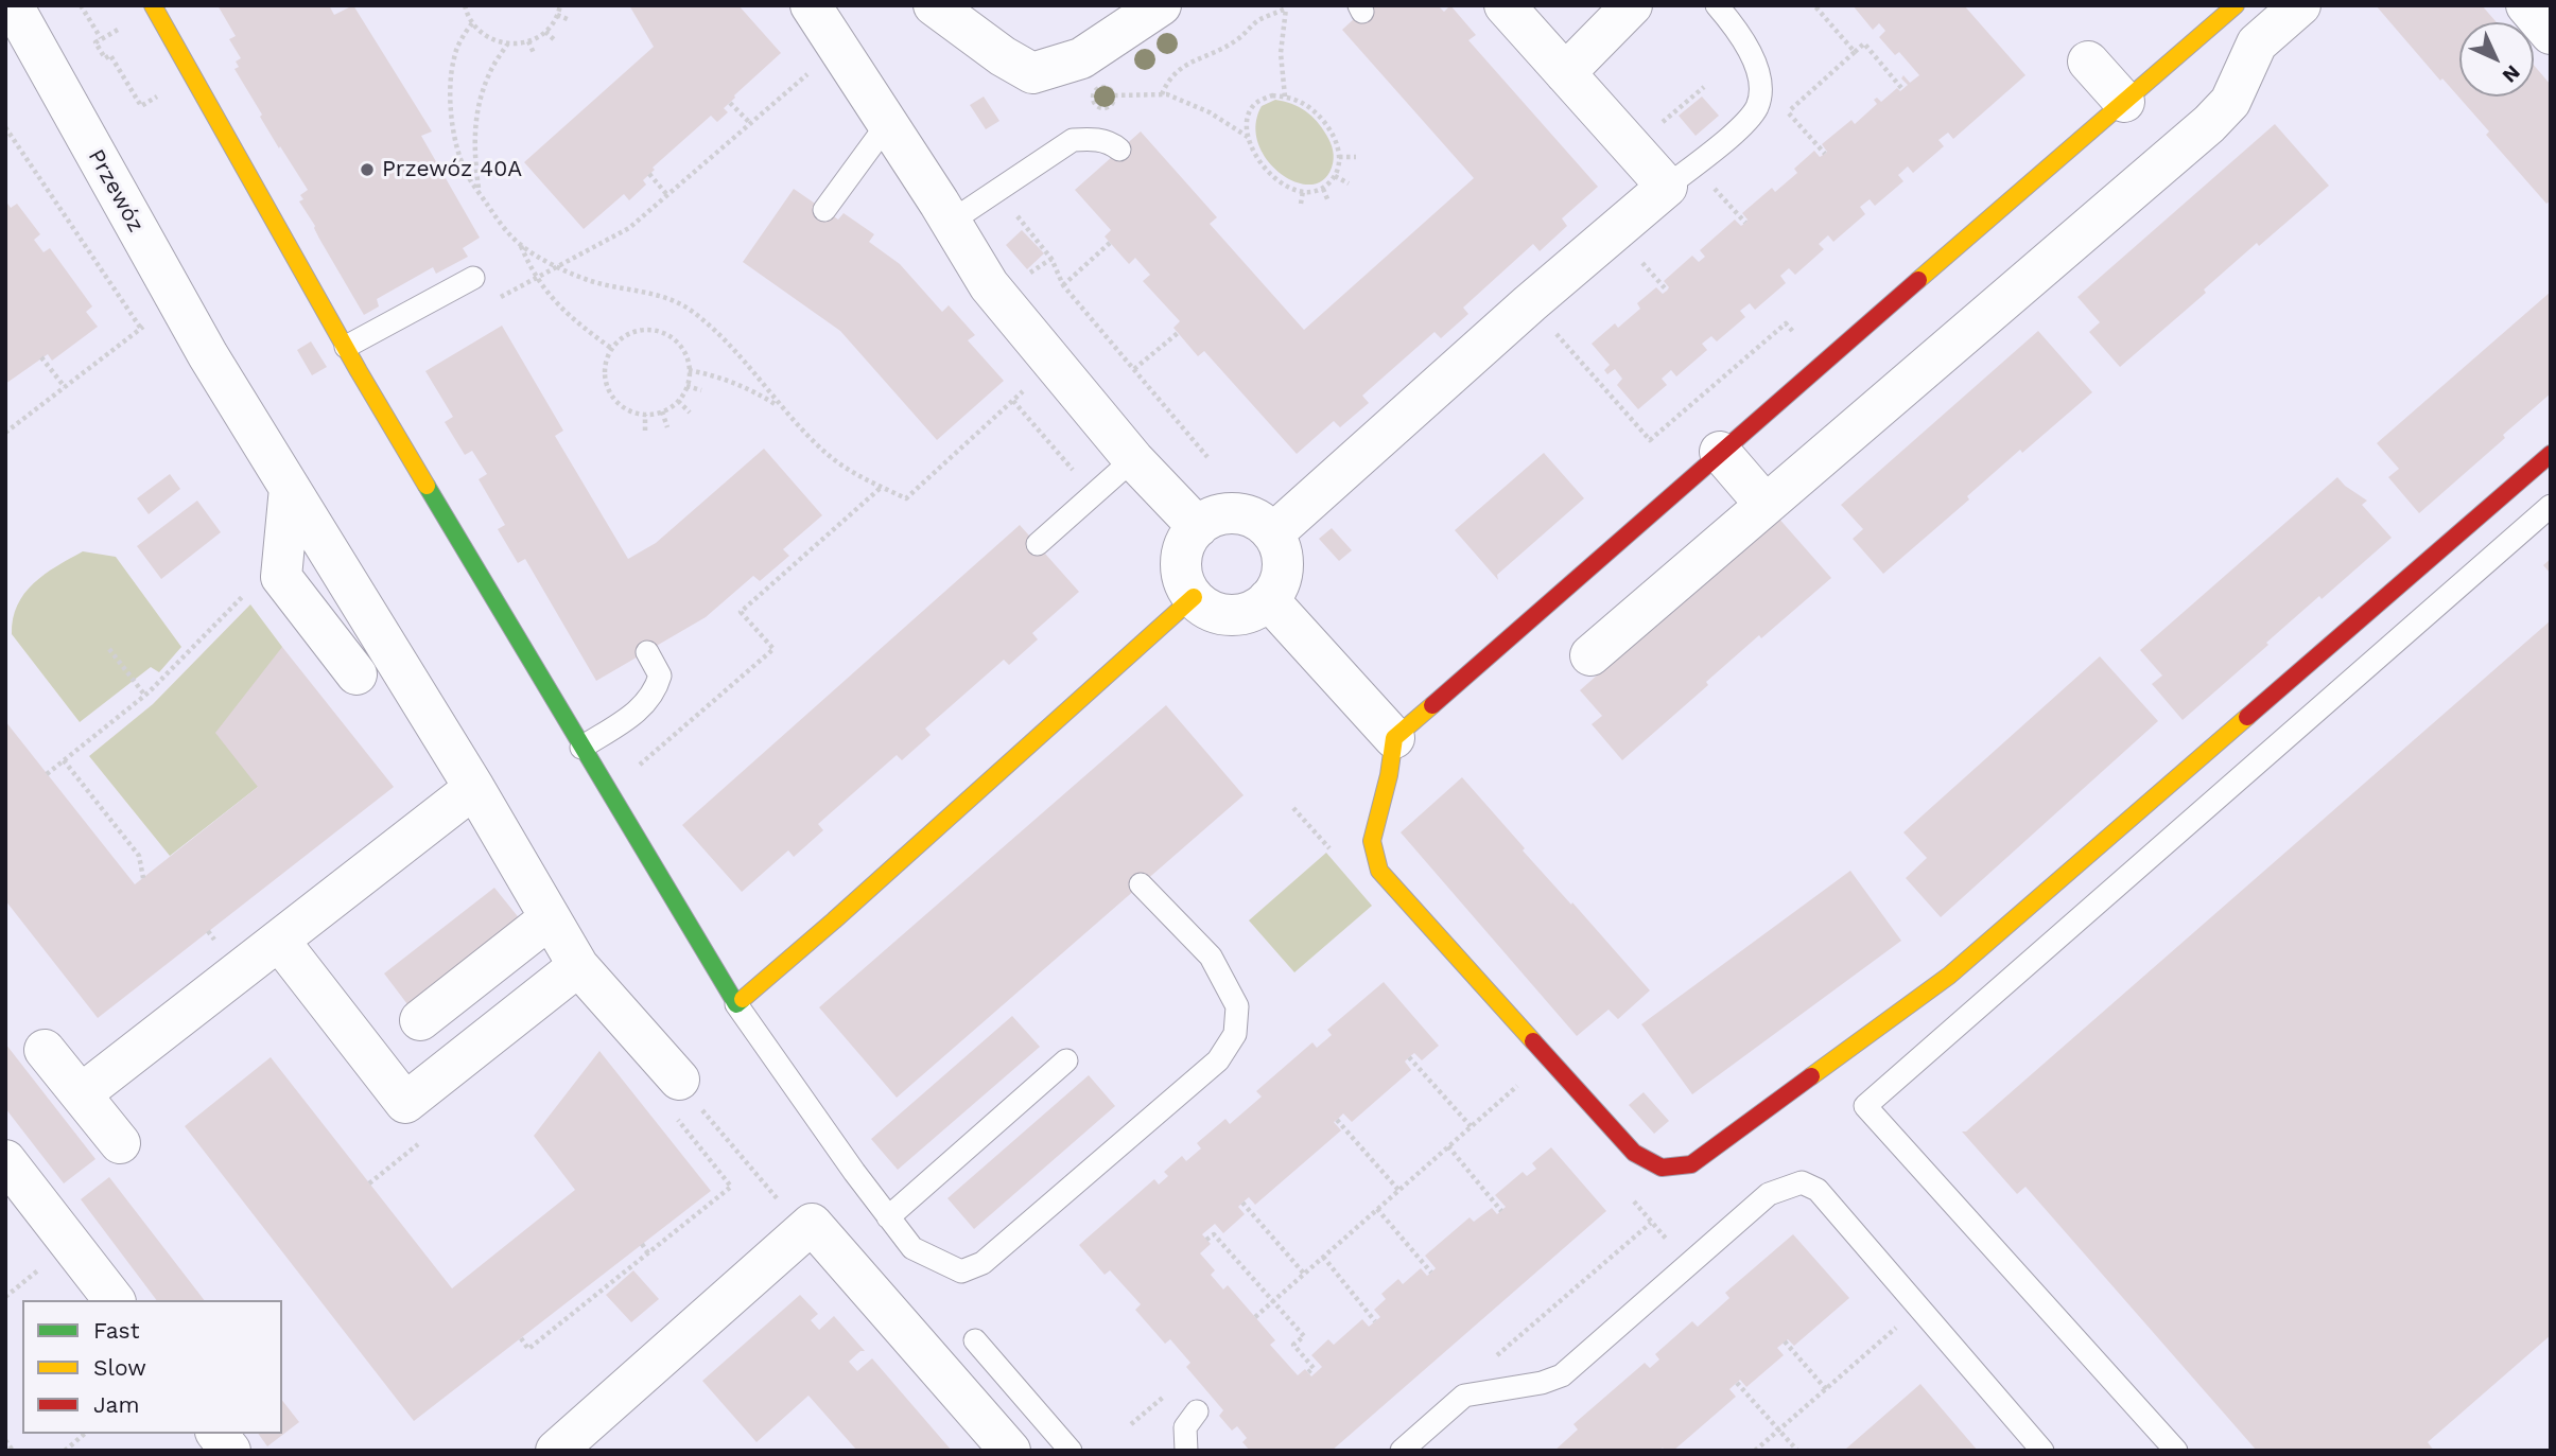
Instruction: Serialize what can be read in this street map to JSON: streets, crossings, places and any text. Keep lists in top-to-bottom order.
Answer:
{
  "streets": {
    "street": ["Przewóz"]
  },
  "places": ["Przewóz 40A"],
  "legend": ["Fast", "Slow", "Jam"],
  "north": "bottom right"
}
